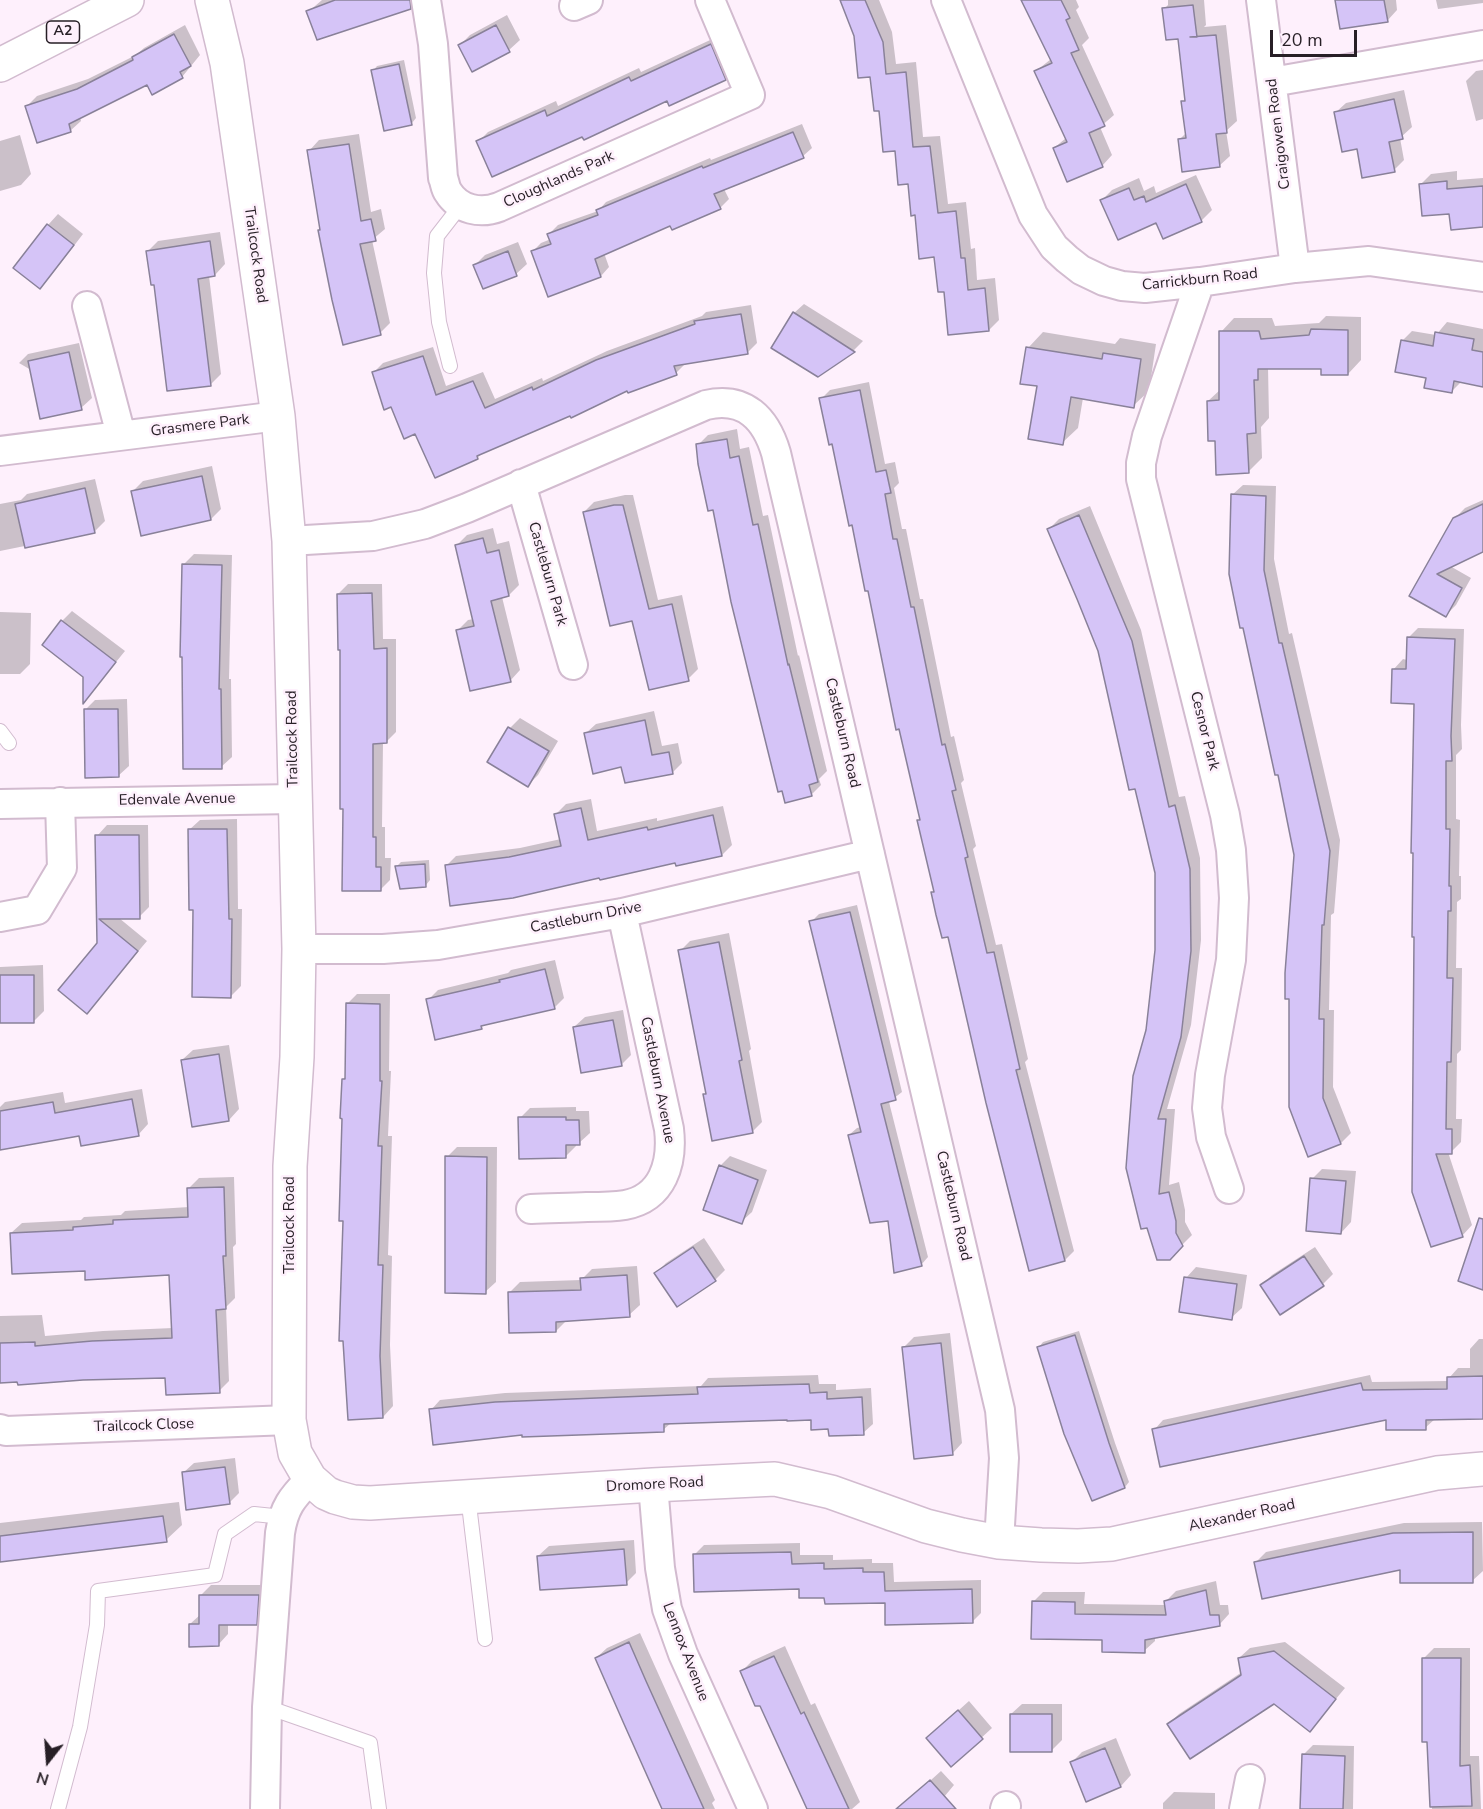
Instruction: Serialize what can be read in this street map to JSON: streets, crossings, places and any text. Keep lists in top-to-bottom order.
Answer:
{
  "streets": {
    "street": [
      "A2",
      "Craigowen Road",
      "Cloughlands Park",
      "Trailcock Road",
      "Carrickburn Road",
      "Grasmere Park",
      "Castleburn Park",
      "Cesnor Park",
      "Castleburn Road",
      "Edenvale Avenue",
      "Castleburn Drive",
      "Castleburn Avenue",
      "Trailcock Close",
      "Dromore Road",
      "Alexander Road",
      "Lennox Avenue"
    ]
  },
  "crossings": [
    ["Craigowen Road", "Carrickburn Road"],
    ["Trailcock Road", "Grasmere Park"],
    ["Trailcock Road", "Castleburn Road"],
    ["Trailcock Road", "Edenvale Avenue"],
    ["Trailcock Road", "Castleburn Drive"],
    ["Trailcock Road", "Trailcock Close"],
    ["Trailcock Road", "Dromore Road"],
    ["Carrickburn Road", "Cesnor Park"],
    ["Castleburn Park", "Castleburn Road"],
    ["Castleburn Road", "Castleburn Drive"],
    ["Castleburn Road", "Dromore Road"],
    ["Castleburn Road", "Alexander Road"],
    ["Castleburn Drive", "Castleburn Avenue"],
    ["Dromore Road", "Alexander Road"],
    ["Dromore Road", "Lennox Avenue"]
  ],
  "scale_bar": "20 m",
  "north": "bottom"
}
